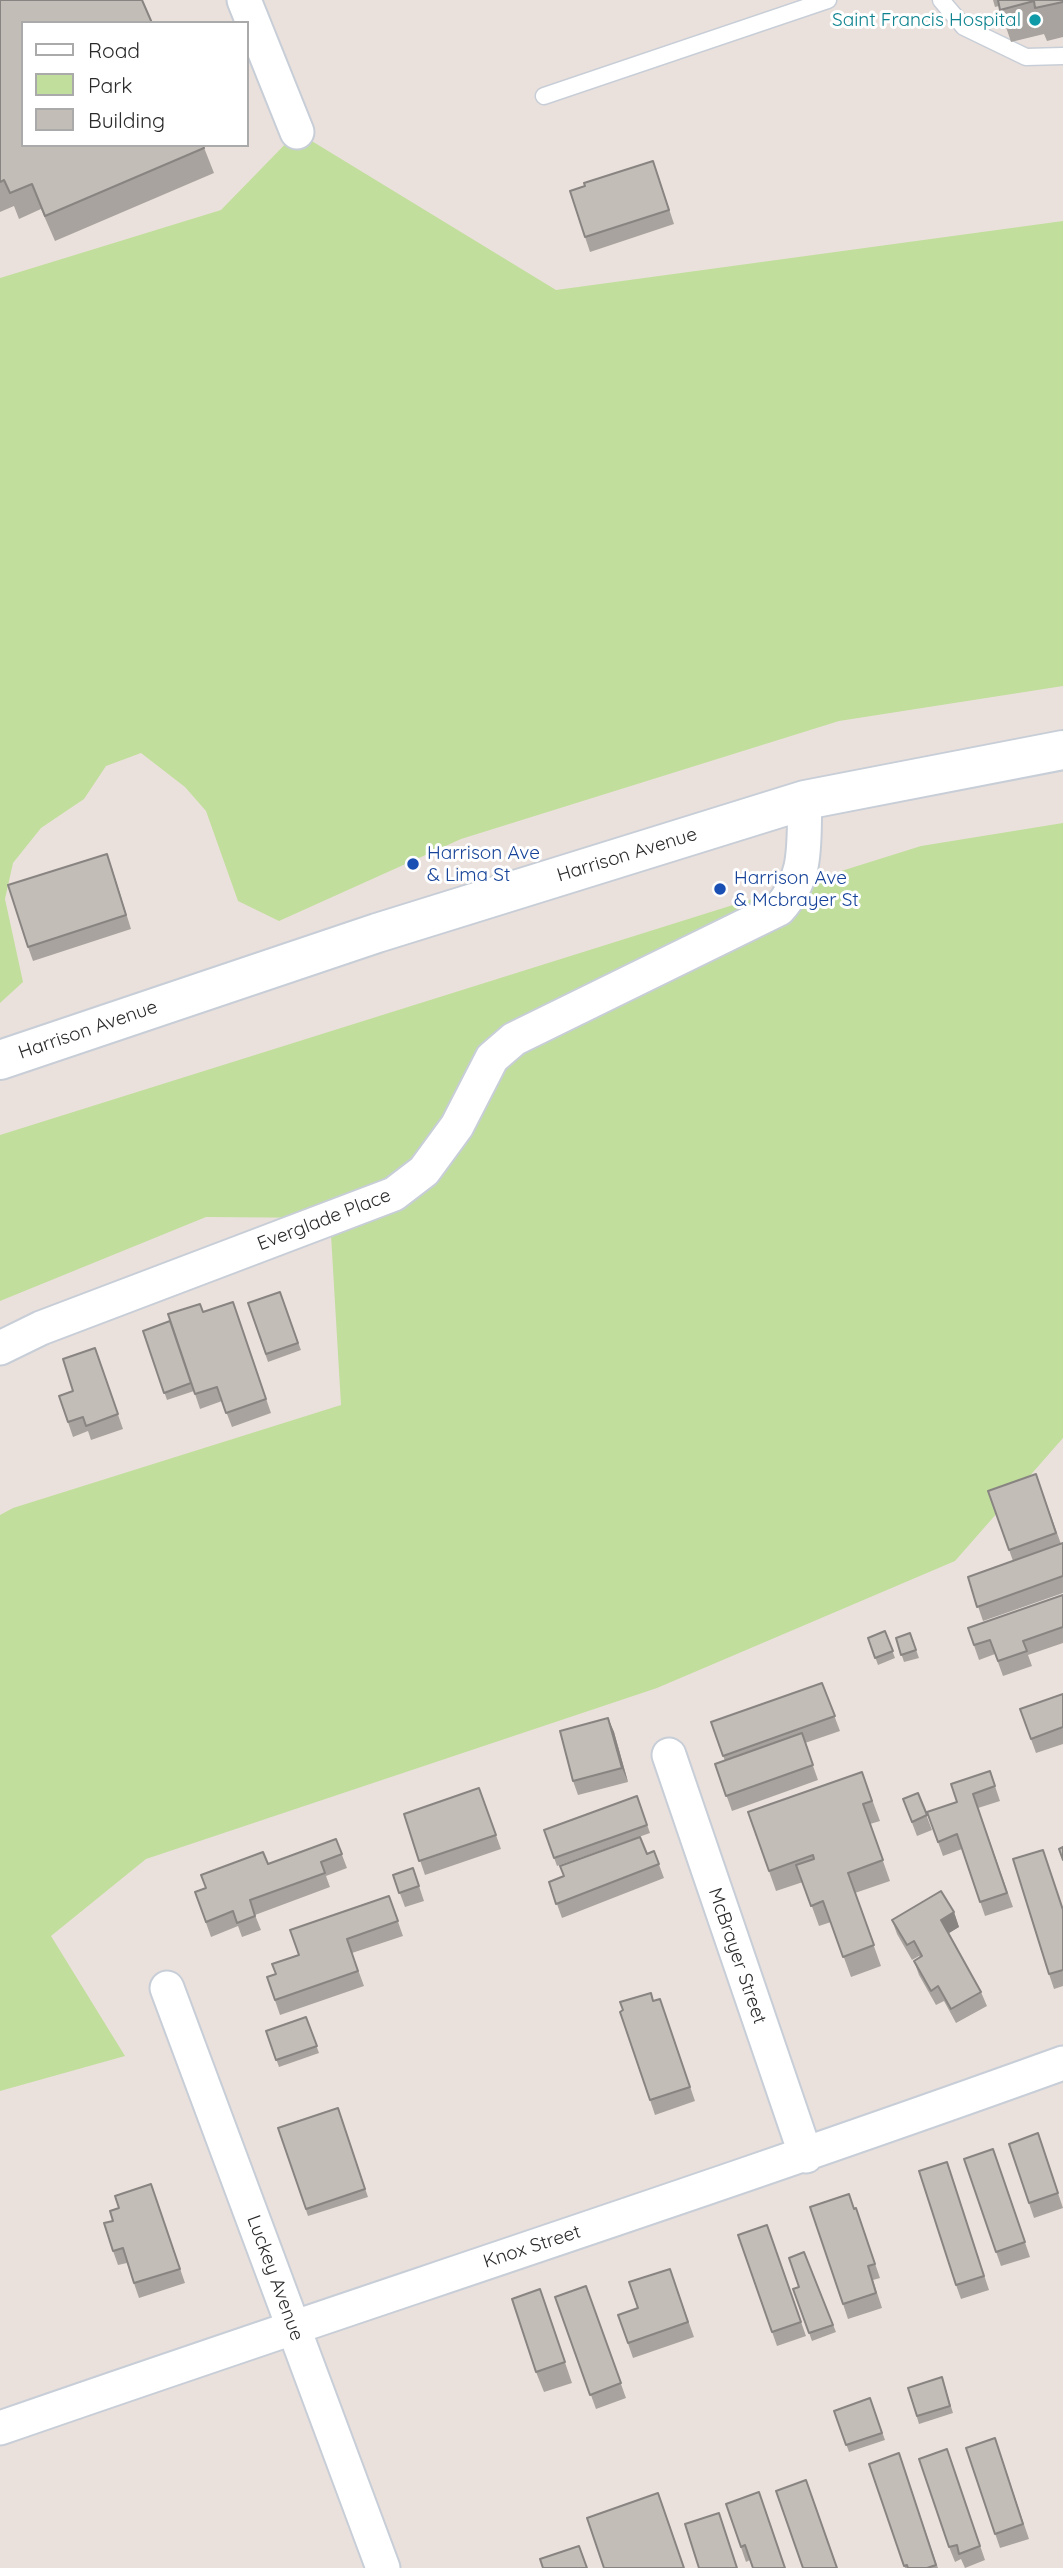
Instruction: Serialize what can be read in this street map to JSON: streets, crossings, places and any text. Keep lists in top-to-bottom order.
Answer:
{
  "streets": {
    "main road": ["Harrison Avenue"],
    "street": [
      "Everglade Place",
      "McBrayer Street",
      "Knox Street",
      "Luckey Avenue"
    ]
  },
  "crossings": [
    ["Harrison Avenue", "Everglade Place"],
    ["McBrayer Street", "Knox Street"],
    ["Knox Street", "Luckey Avenue"]
  ],
  "places": ["Saint Francis Hospital", "Harrison Ave & Lima St", "Harrison Ave & Mcbrayer St"],
  "legend": ["Road", "Park", "Building"]
}
